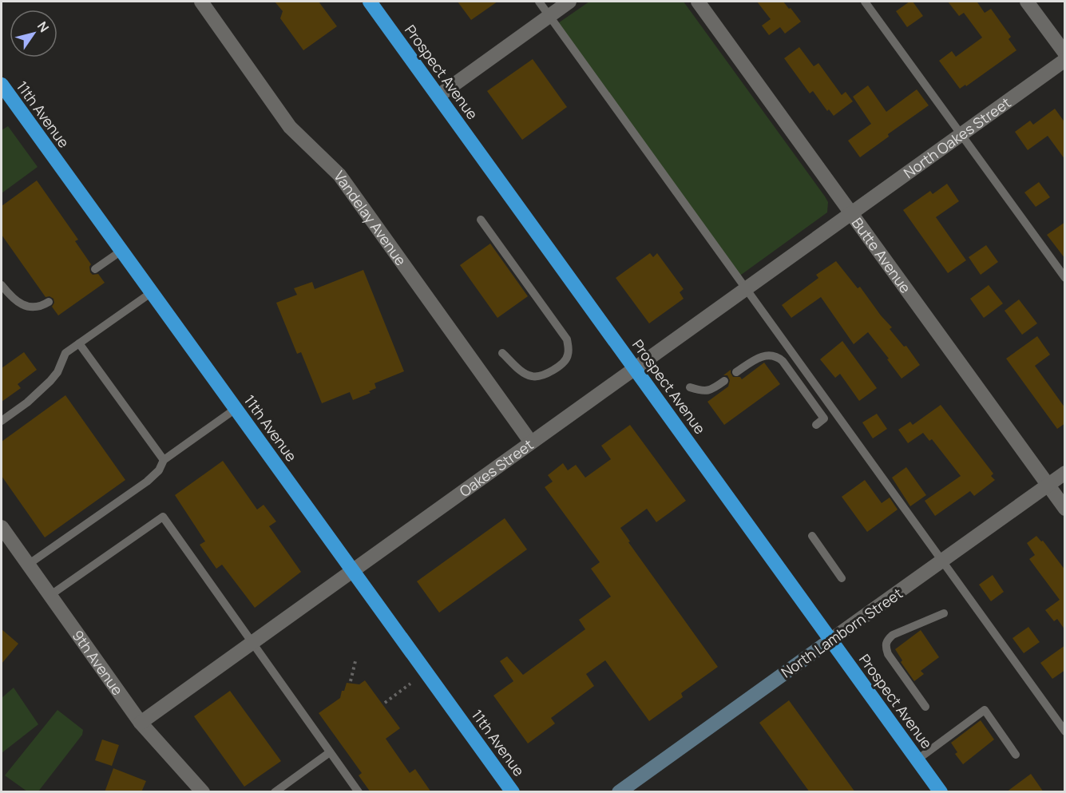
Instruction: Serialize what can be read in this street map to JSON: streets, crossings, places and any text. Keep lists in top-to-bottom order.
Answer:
{
  "streets": {
    "highway": ["Prospect Avenue", "11th Avenue"],
    "street": [
      "North Oakes Street",
      "Vandelay Avenue",
      "Butte Avenue",
      "Oakes Street",
      "North Lamborn Street",
      "9th Avenue"
    ]
  },
  "crossings": [
    ["Prospect Avenue", "Oakes Street"],
    ["Prospect Avenue", "North Lamborn Street"],
    ["11th Avenue", "Oakes Street"],
    ["North Oakes Street", "Butte Avenue"],
    ["North Oakes Street", "Oakes Street"],
    ["Vandelay Avenue", "Oakes Street"],
    ["Butte Avenue", "Oakes Street"],
    ["Butte Avenue", "North Lamborn Street"],
    ["Oakes Street", "9th Avenue"]
  ],
  "north": "top right"
}
